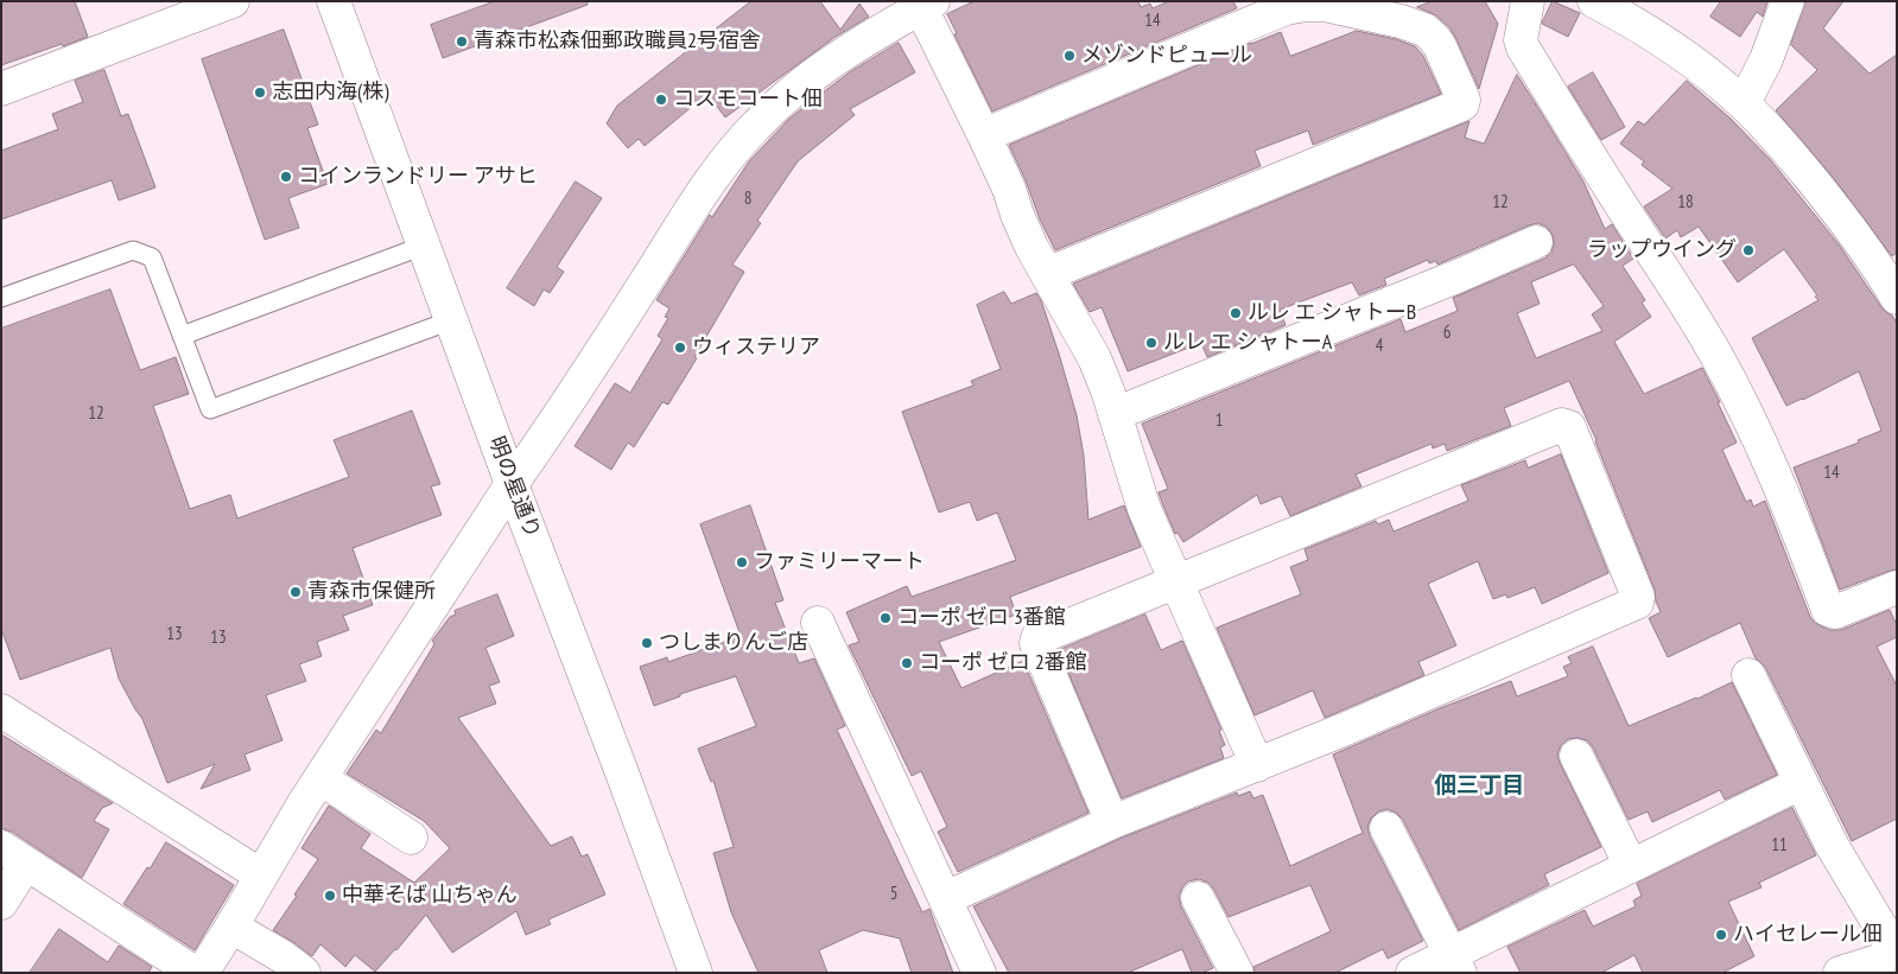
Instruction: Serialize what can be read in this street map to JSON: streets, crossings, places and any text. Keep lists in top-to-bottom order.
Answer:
{
  "streets": {
    "street": ["明の星通り"]
  },
  "districts": ["佃三丁目"],
  "places": [
    "青森市松森佃郵政職員2号宿舎",
    "メゾンドピュール",
    "志田内海(株)",
    "コスモコート佃",
    "コインランドリー アサヒ",
    "ラップウイング",
    "ルレ エ シャトーB",
    "ルレ エ シャトーA",
    "ウィステリア",
    "ファミリーマート",
    "青森市保健所",
    "コーポ ゼロ 3番館",
    "つしまりんご店",
    "コーポ ゼロ 2番館",
    "中華そば 山ちゃん",
    "ハイセレール佃"
  ],
  "house_numbers": [
    "14",
    "8",
    "12",
    "18",
    "6",
    "4",
    "12",
    "1",
    "14",
    "13",
    "13",
    "11",
    "5"
  ]
}
